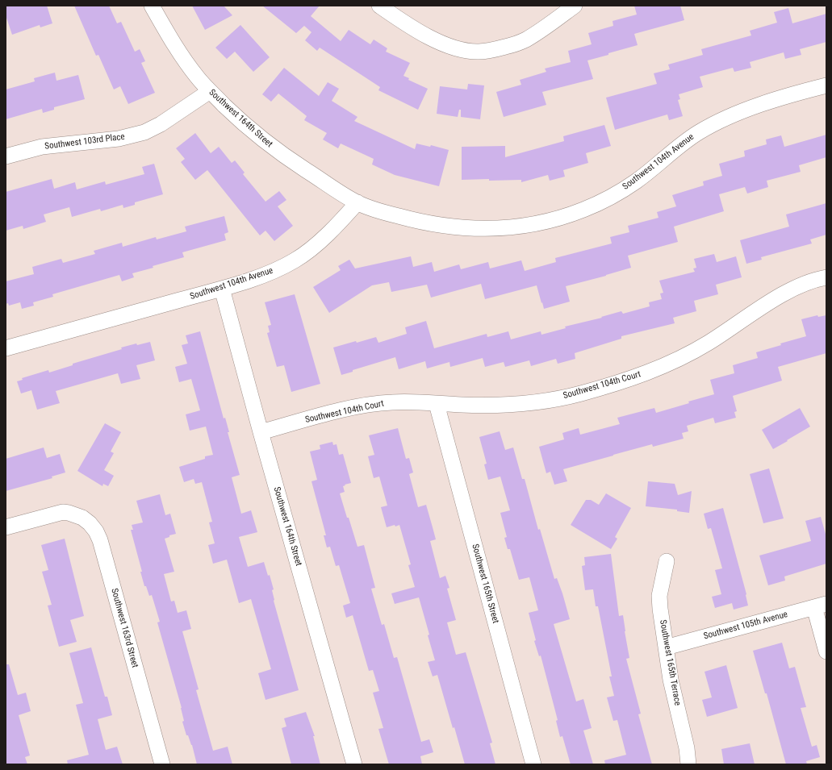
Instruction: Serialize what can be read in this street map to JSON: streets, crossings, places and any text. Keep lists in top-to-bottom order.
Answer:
{
  "streets": {
    "street": [
      "Southwest 164th Street",
      "Southwest 103rd Place",
      "Southwest 104th Avenue",
      "Southwest 104th Court",
      "Southwest 165th Street",
      "Southwest 105th Avenue",
      "Southwest 163rd Street",
      "Southwest 165th Terrace"
    ]
  },
  "crossings": [
    ["Southwest 164th Street", "Southwest 103rd Place"],
    ["Southwest 164th Street", "Southwest 104th Avenue"],
    ["Southwest 164th Street", "Southwest 104th Court"],
    ["Southwest 104th Court", "Southwest 165th Street"],
    ["Southwest 105th Avenue", "Southwest 165th Terrace"]
  ]
}
